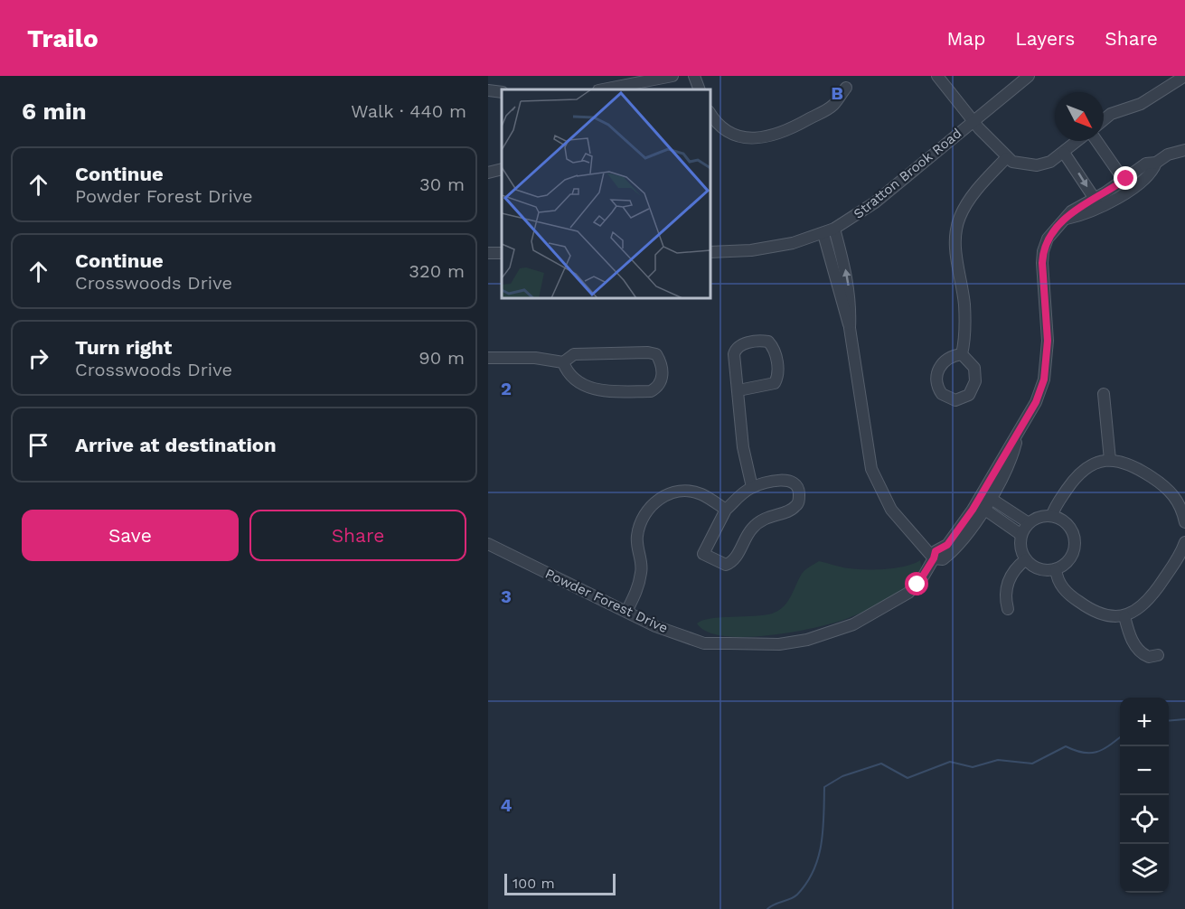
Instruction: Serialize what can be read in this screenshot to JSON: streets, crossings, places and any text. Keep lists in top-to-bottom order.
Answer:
{
  "streets": {
    "street": ["Stratton Brook Road", "Powder Forest Drive"]
  },
  "scale_bar": "100 m",
  "north": "bottom right",
  "page": {
    "header": "Trailo",
    "nav": ["Map", "Layers", "Share"],
    "heading": ["6 min", "Walk · 440 m"],
    "list": [
      ["Continue", "Powder Forest Drive", "30 m"],
      ["Continue", "Crosswoods Drive", "320 m"],
      ["Turn right", "Crosswoods Drive", "90 m"],
      "Arrive at destination"
    ],
    "buttons": ["Save", "Share"],
    "map_buttons": ["+", "−"],
    "scale": "100 m"
  },
  "grid": {
    "columns": ["B"],
    "rows": ["2", "3", "4"]
  }
}
